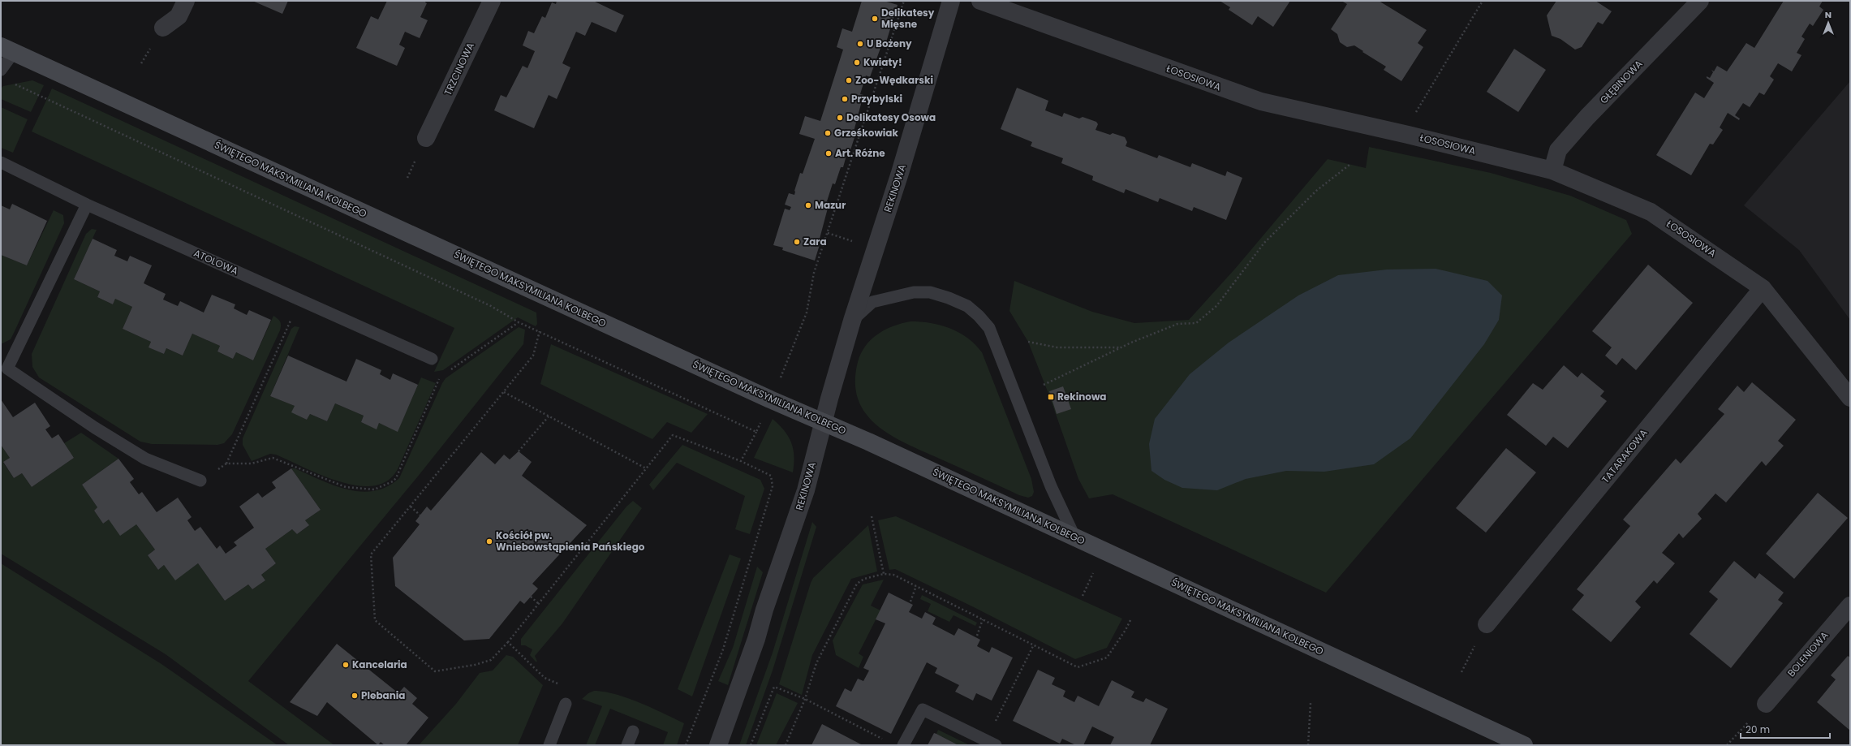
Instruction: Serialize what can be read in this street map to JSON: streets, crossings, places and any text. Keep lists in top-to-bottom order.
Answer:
{
  "streets": {
    "main road": ["ŚWIĘTEGO MAKSYMILIANA KOLBEGO"],
    "street": [
      "TRZCINOWA",
      "ŁOSOSIOWA",
      "GŁĘBINOWA",
      "REKINOWA",
      "TATARAKOWA",
      "BOLENIOWA"
    ],
    "lane": ["ATOLOWA"]
  },
  "crossings": [
    ["ŁOSOSIOWA", "GŁĘBINOWA"],
    ["ŁOSOSIOWA", "TATARAKOWA"],
    ["ŚWIĘTEGO MAKSYMILIANA KOLBEGO", "REKINOWA"]
  ],
  "places": {
    "other": [
      "Delikatesy Mięsne",
      "U Bożeny",
      "Kwiaty!",
      "Zoo-Wędkarski",
      "Przybylski",
      "Delikatesy Osowa",
      "Grześkowiak",
      "Art. Różne",
      "Mazur",
      "Zara",
      "Kościół pw. Wniebowstąpienia Pańskiego",
      "Kancelaria",
      "Plebania"
    ],
    "transit": ["Rekinowa"]
  },
  "scale_bar": "20 m",
  "north": "top"
}
